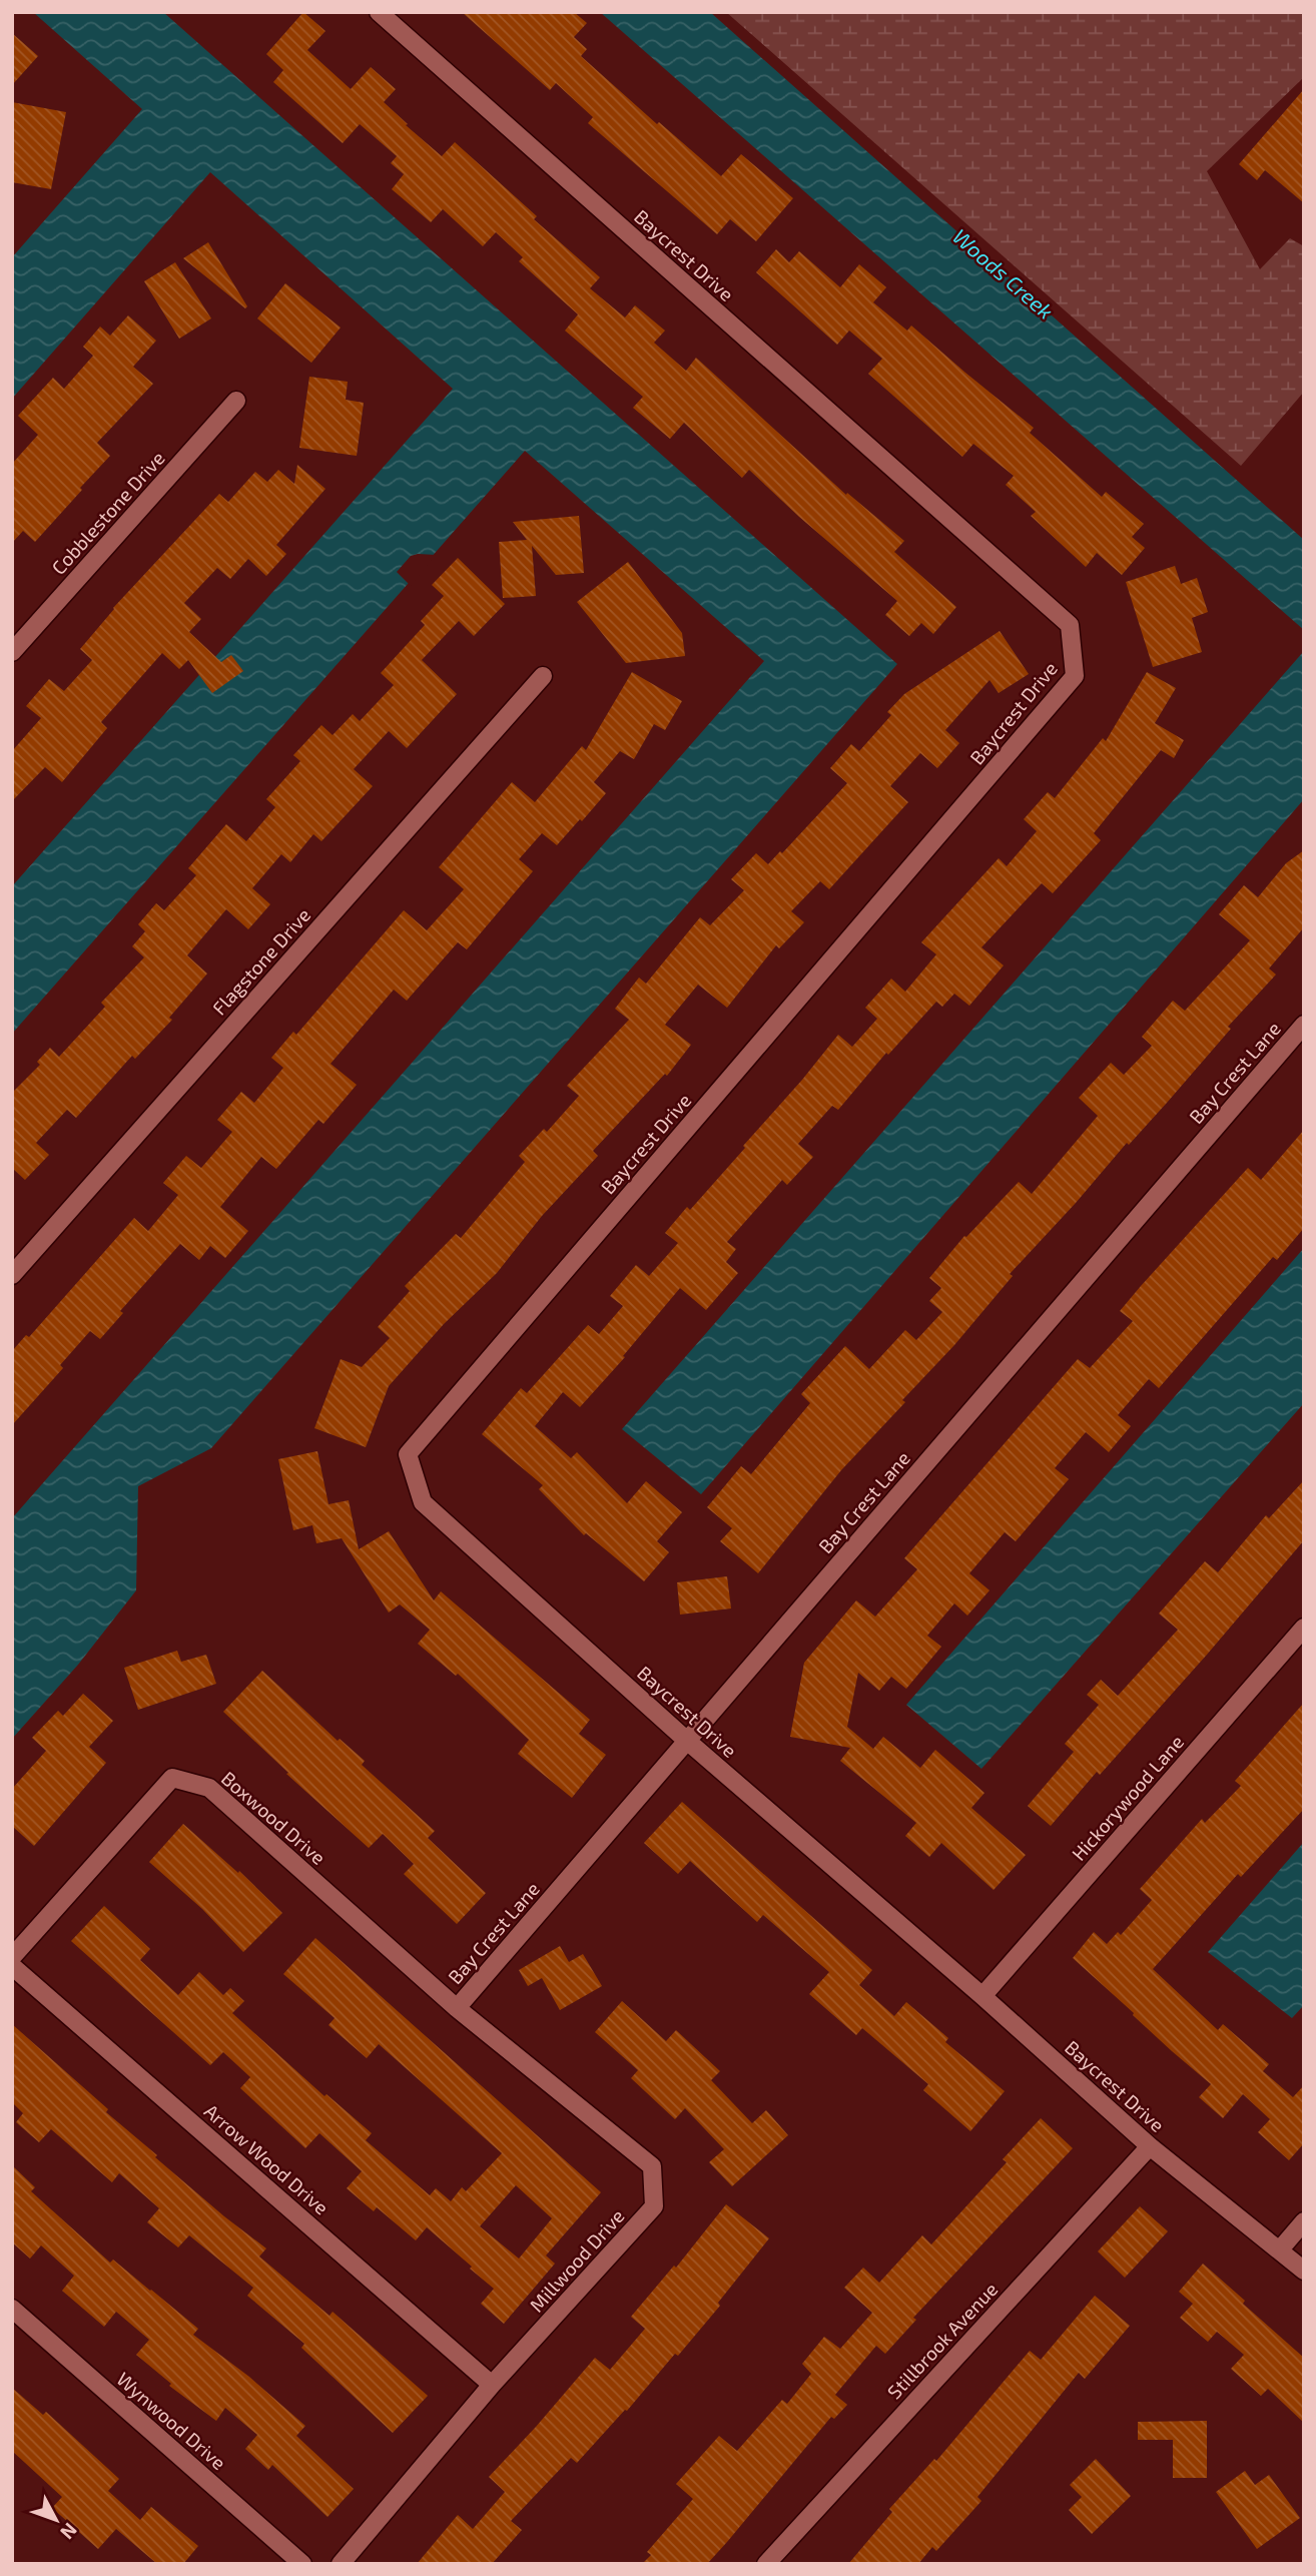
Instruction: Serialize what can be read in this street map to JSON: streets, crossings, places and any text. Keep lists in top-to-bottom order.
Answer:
{
  "streets": {
    "street": [
      "Baycrest Drive",
      "Cobblestone Drive",
      "Flagstone Drive",
      "Bay Crest Lane",
      "Hickorywood Lane",
      "Boxwood Drive",
      "Arrow Wood Drive",
      "Millwood Drive",
      "Stillbrook Avenue",
      "Wynwood Drive"
    ]
  },
  "crossings": [
    ["Baycrest Drive", "Bay Crest Lane"],
    ["Baycrest Drive", "Hickorywood Lane"],
    ["Baycrest Drive", "Stillbrook Avenue"],
    ["Bay Crest Lane", "Boxwood Drive"],
    ["Bay Crest Lane", "Millwood Drive"],
    ["Boxwood Drive", "Millwood Drive"],
    ["Arrow Wood Drive", "Millwood Drive"]
  ],
  "water": ["Woods Creek"],
  "north": "bottom right"
}
